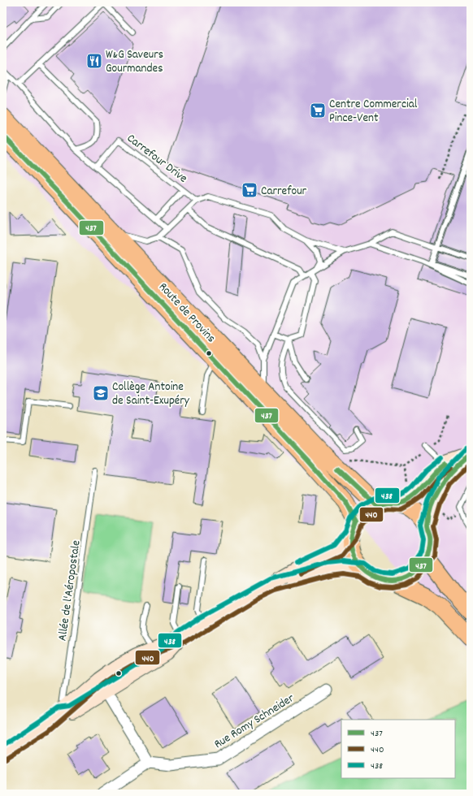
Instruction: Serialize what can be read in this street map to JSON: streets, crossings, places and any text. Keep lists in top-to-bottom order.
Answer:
{
  "streets": {
    "main road": ["Route de Provins"],
    "street": ["Rue Romy Schneider"],
    "lane": ["Carrefour Drive", "Allée de l'Aéropostale"]
  },
  "places": {
    "restaurant": ["W&G Saveurs Gourmandes"],
    "supermarket": ["Centre Commercial Pince-Vent", "Carrefour"],
    "school or university": ["Collège Antoine de Saint-Exupéry"]
  },
  "lines": ["transit line 437", "transit line 438", "transit line 440"],
  "legend": ["437", "440", "438"]
}
